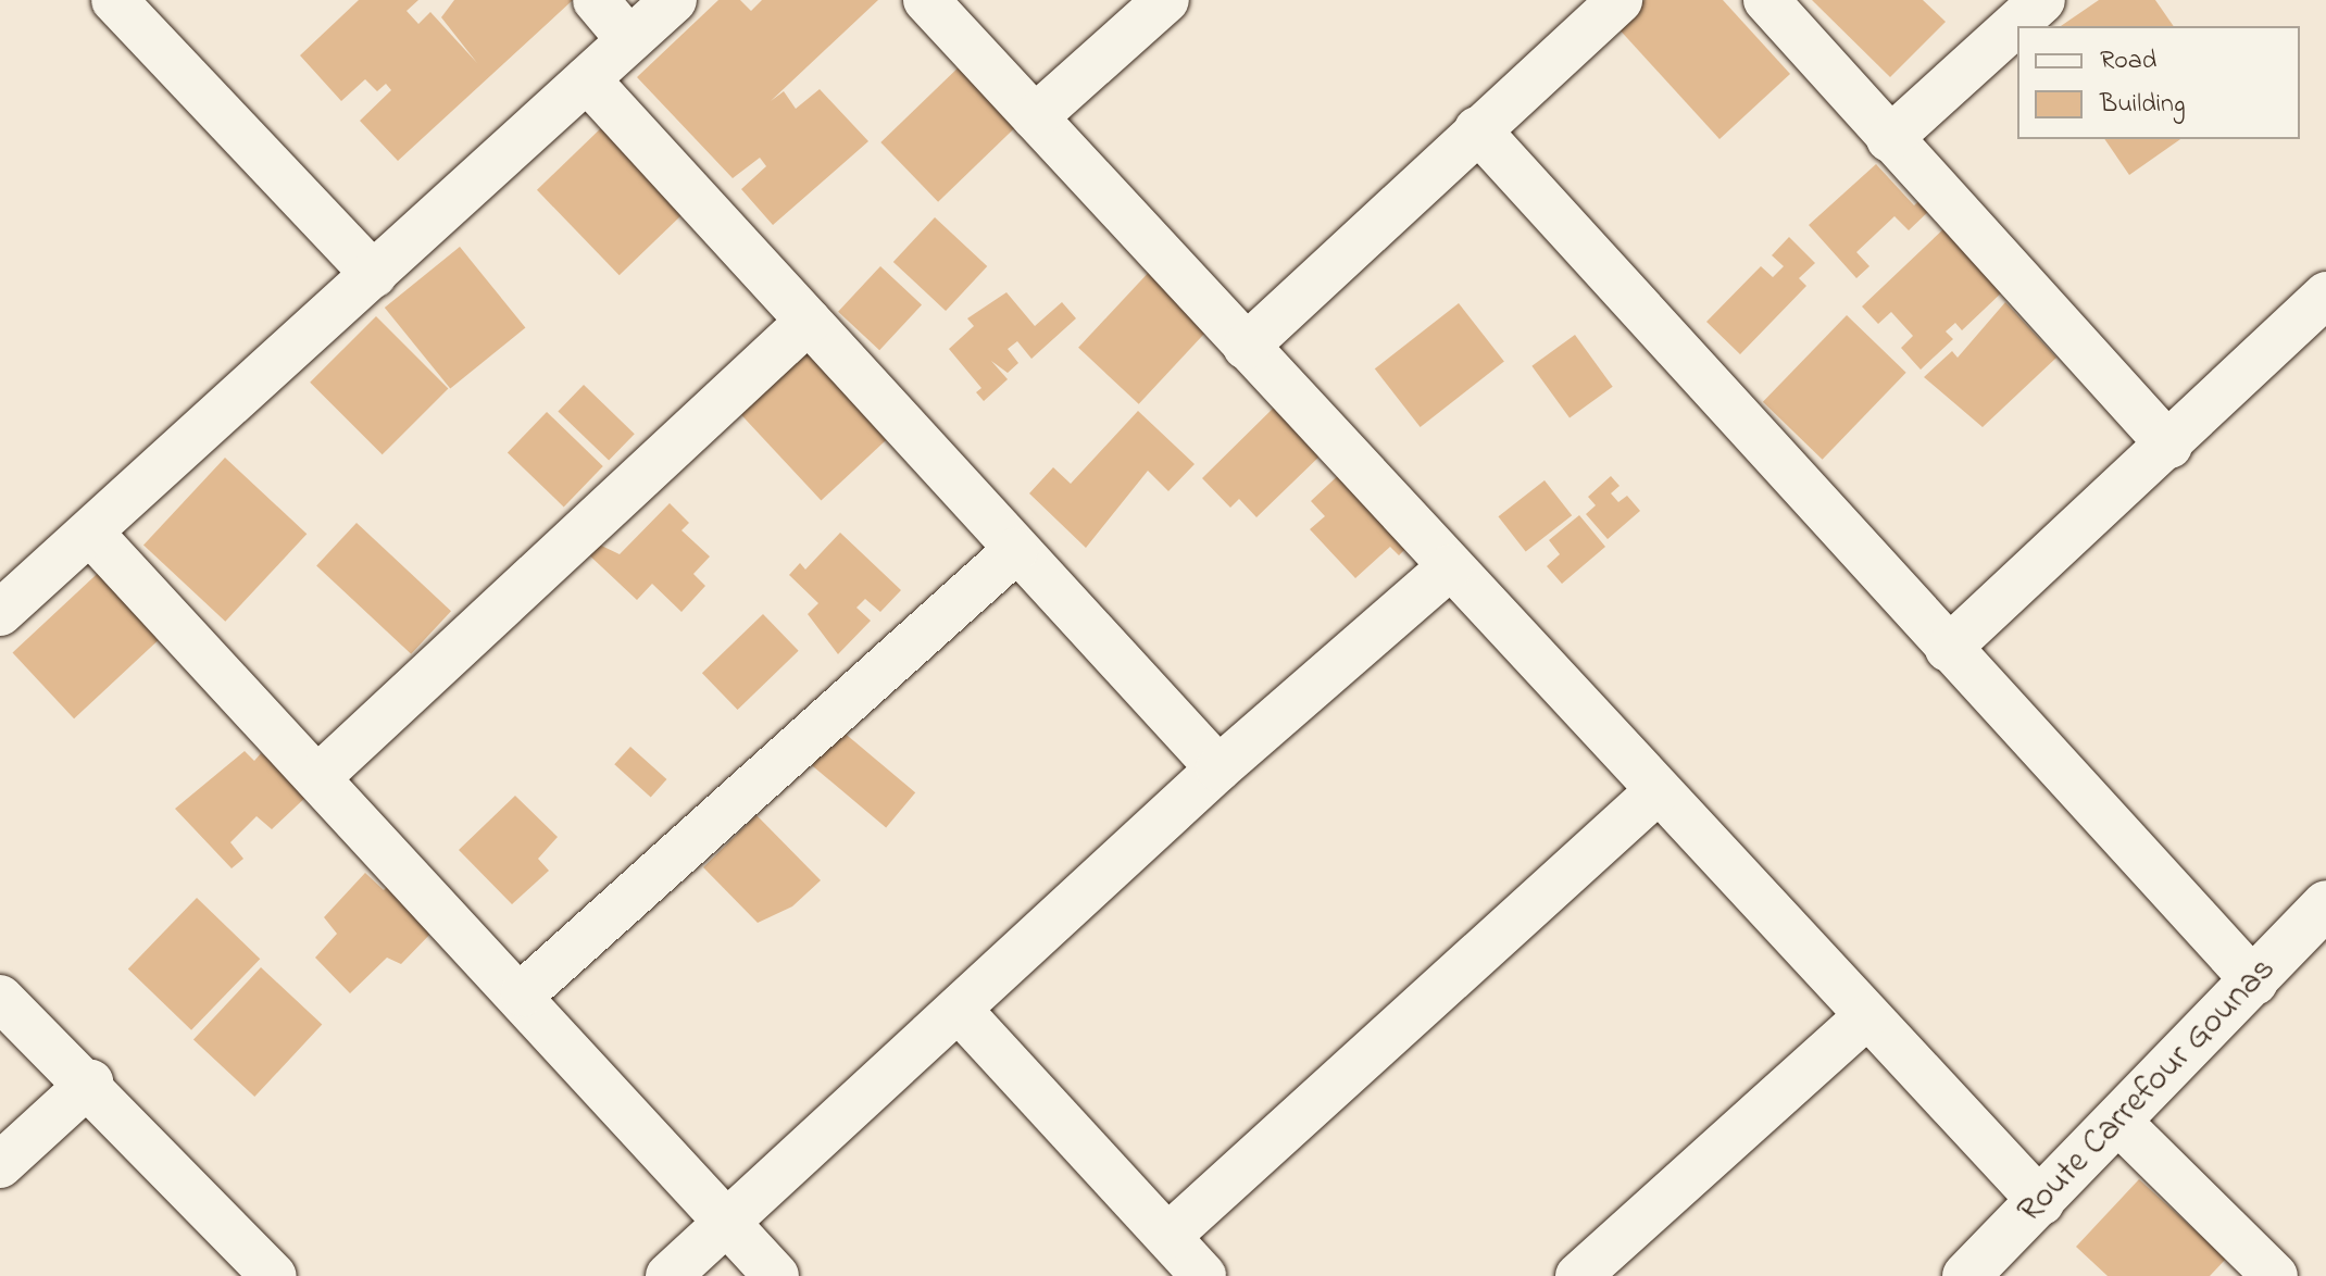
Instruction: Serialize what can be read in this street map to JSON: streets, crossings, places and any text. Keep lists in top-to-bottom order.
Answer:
{
  "streets": {
    "main road": ["Route Carrefour Gounas"]
  },
  "legend": ["Road", "Building"]
}
